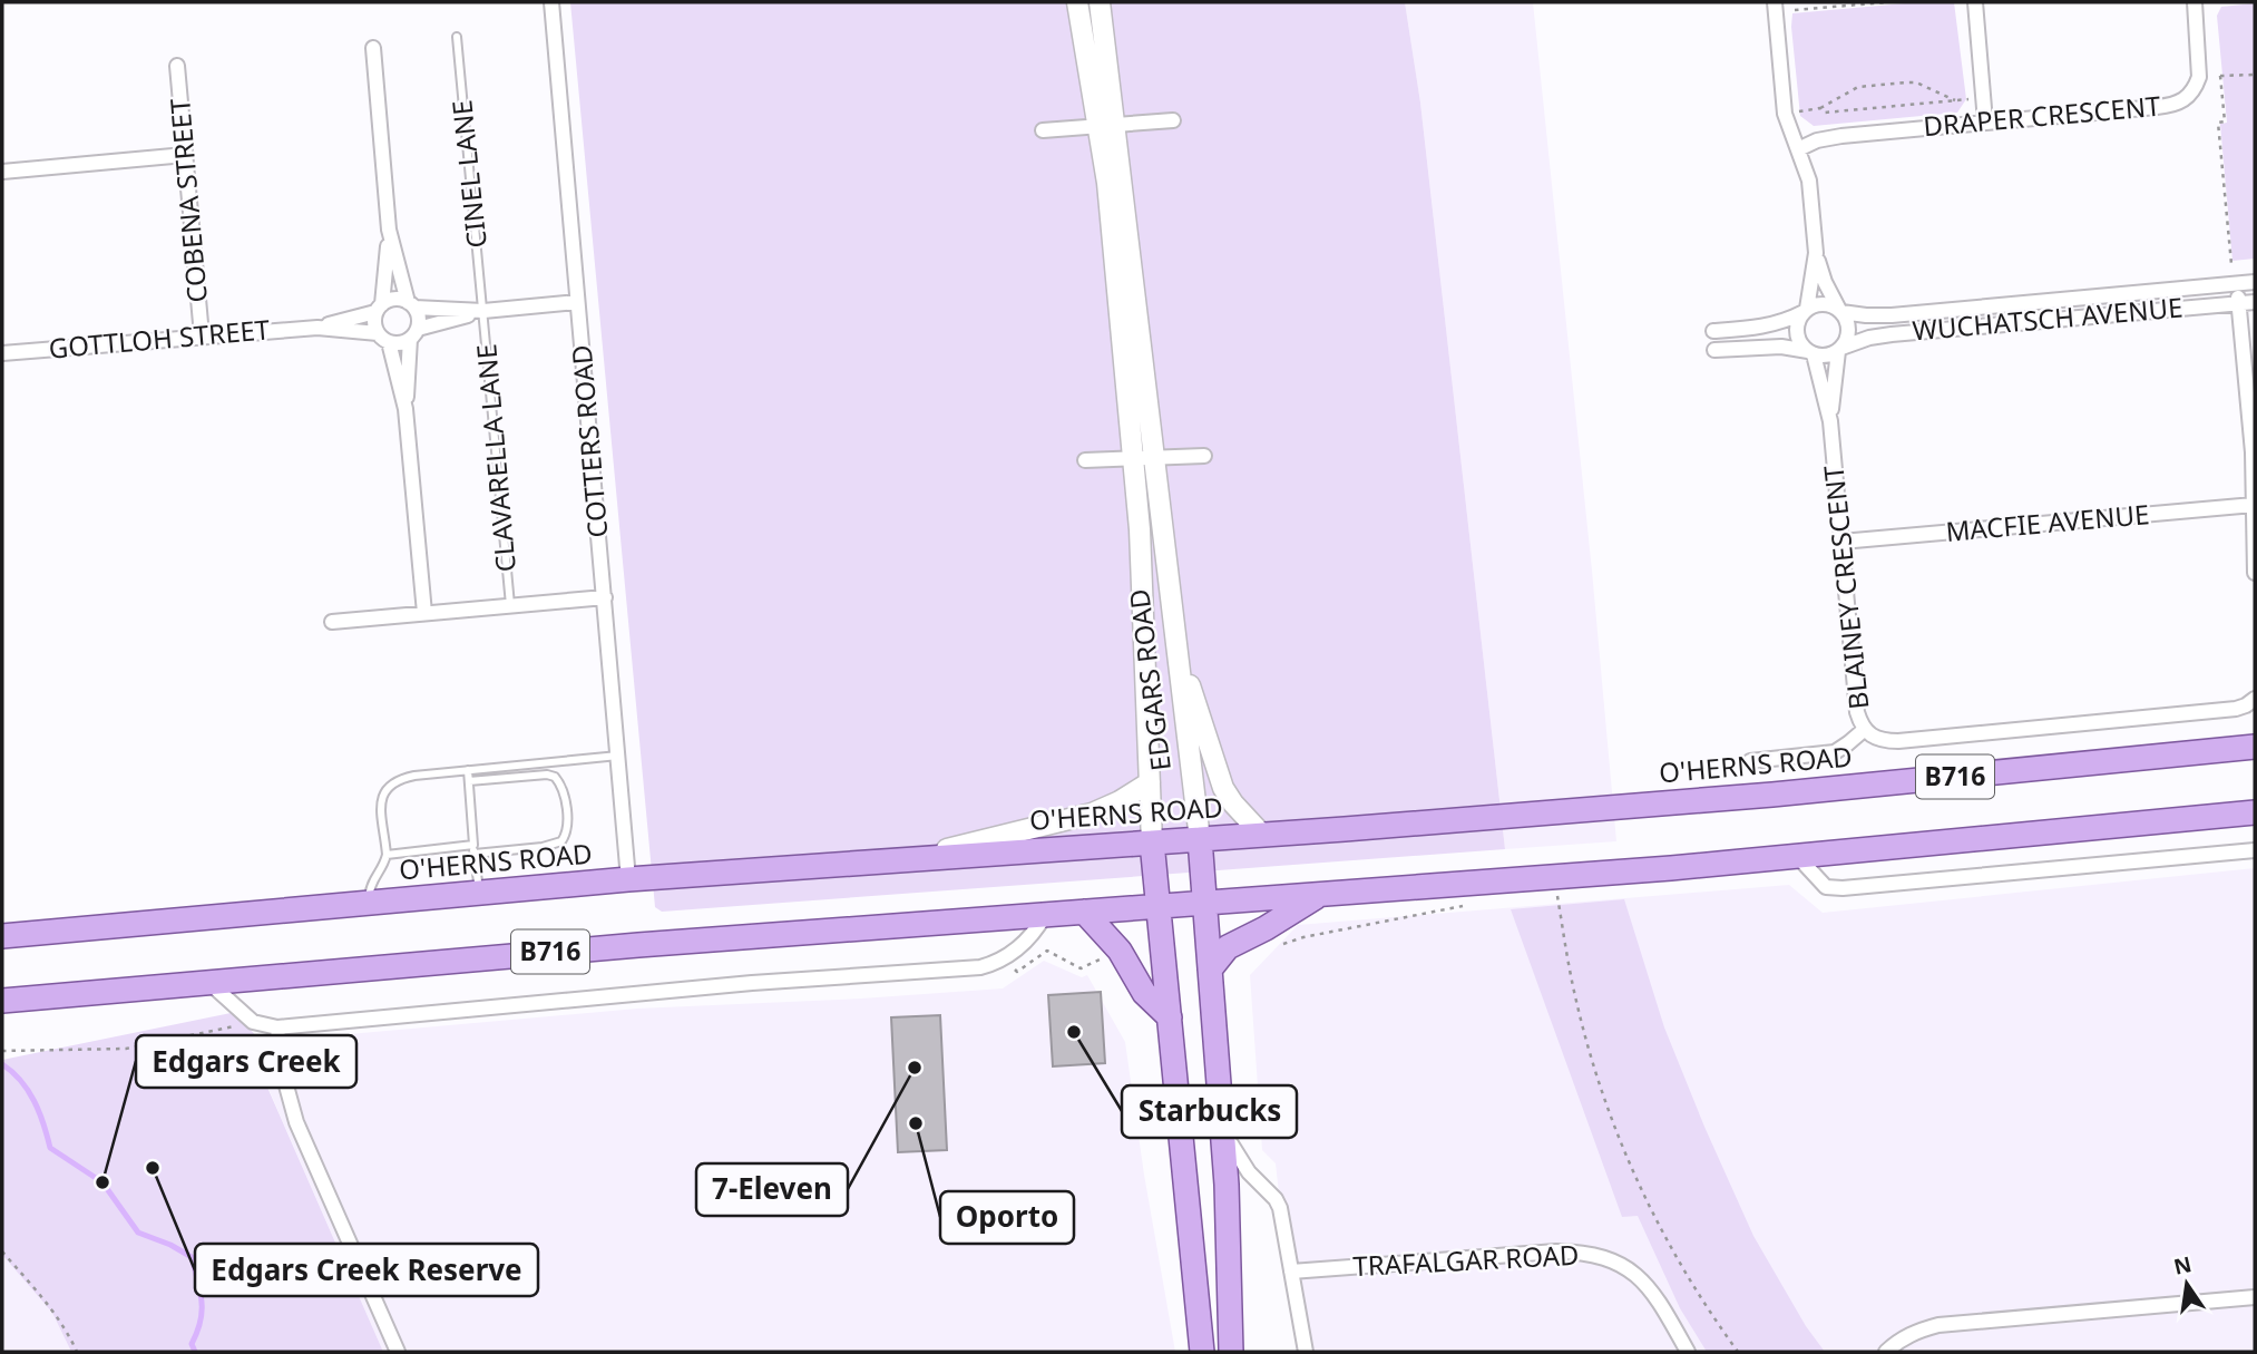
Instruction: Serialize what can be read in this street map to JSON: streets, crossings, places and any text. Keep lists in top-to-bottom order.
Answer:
{
  "streets": {
    "main road": ["EDGARS ROAD", "O'HERNS ROAD", "B716"],
    "street": [
      "DRAPER CRESCENT",
      "COBENA STREET",
      "WUCHATSCH AVENUE",
      "GOTTLOH STREET",
      "COTTERS ROAD",
      "MACFIE AVENUE",
      "BLAINEY CRESCENT",
      "TRAFALGAR ROAD"
    ],
    "lane": ["CINEL LANE", "CLAVARELLA LANE"]
  },
  "crossings": [
    ["CINEL LANE", "CLAVARELLA LANE"],
    ["COBENA STREET", "GOTTLOH STREET"],
    ["WUCHATSCH AVENUE", "BLAINEY CRESCENT"],
    ["COTTERS ROAD", "O'HERNS ROAD"],
    ["MACFIE AVENUE", "BLAINEY CRESCENT"],
    ["EDGARS ROAD", "O'HERNS ROAD"],
    ["EDGARS ROAD", "B716"]
  ],
  "places": [
    "Starbucks",
    "7-Eleven",
    "Oporto",
    "Edgars Creek Reserve",
    "Edgars Creek"
  ],
  "north": "top"
}
